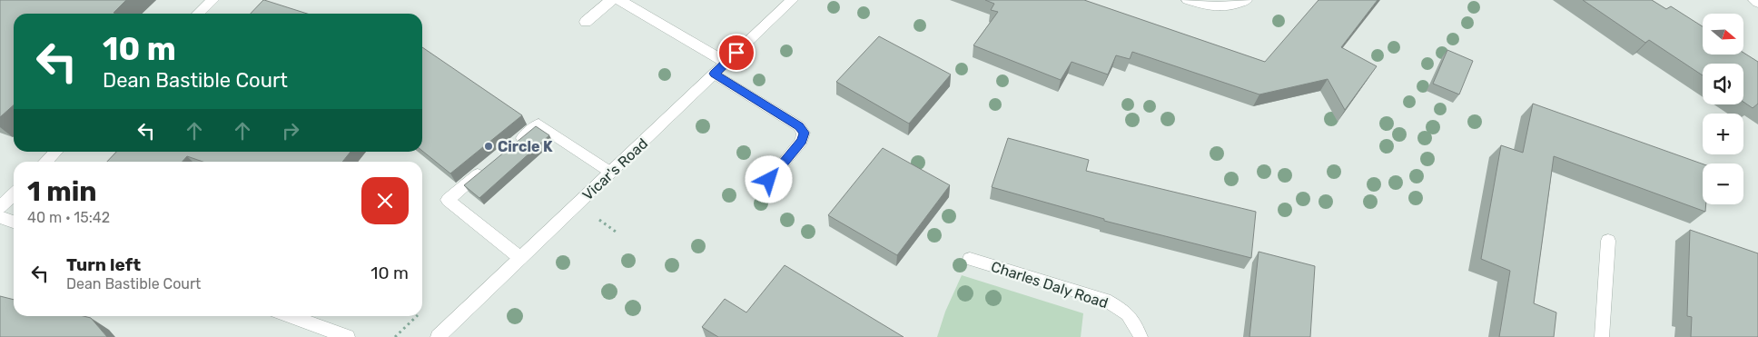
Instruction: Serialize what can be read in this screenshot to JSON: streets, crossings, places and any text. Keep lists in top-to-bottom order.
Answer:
{
  "streets": {
    "street": ["Vicar's Road", "Charles Daly Road"]
  },
  "places": ["Circle K"],
  "north": "right",
  "page": {
    "map_buttons": ["+", "−"],
    "turn": ["10 m", "Dean Bastible Court"],
    "heading": ["1 min", "40 m · 15:42"],
    "list": [
      {
        "name": "Turn left",
        "note": "Dean Bastible Court",
        "value": "10 m"
      }
    ]
  }
}
